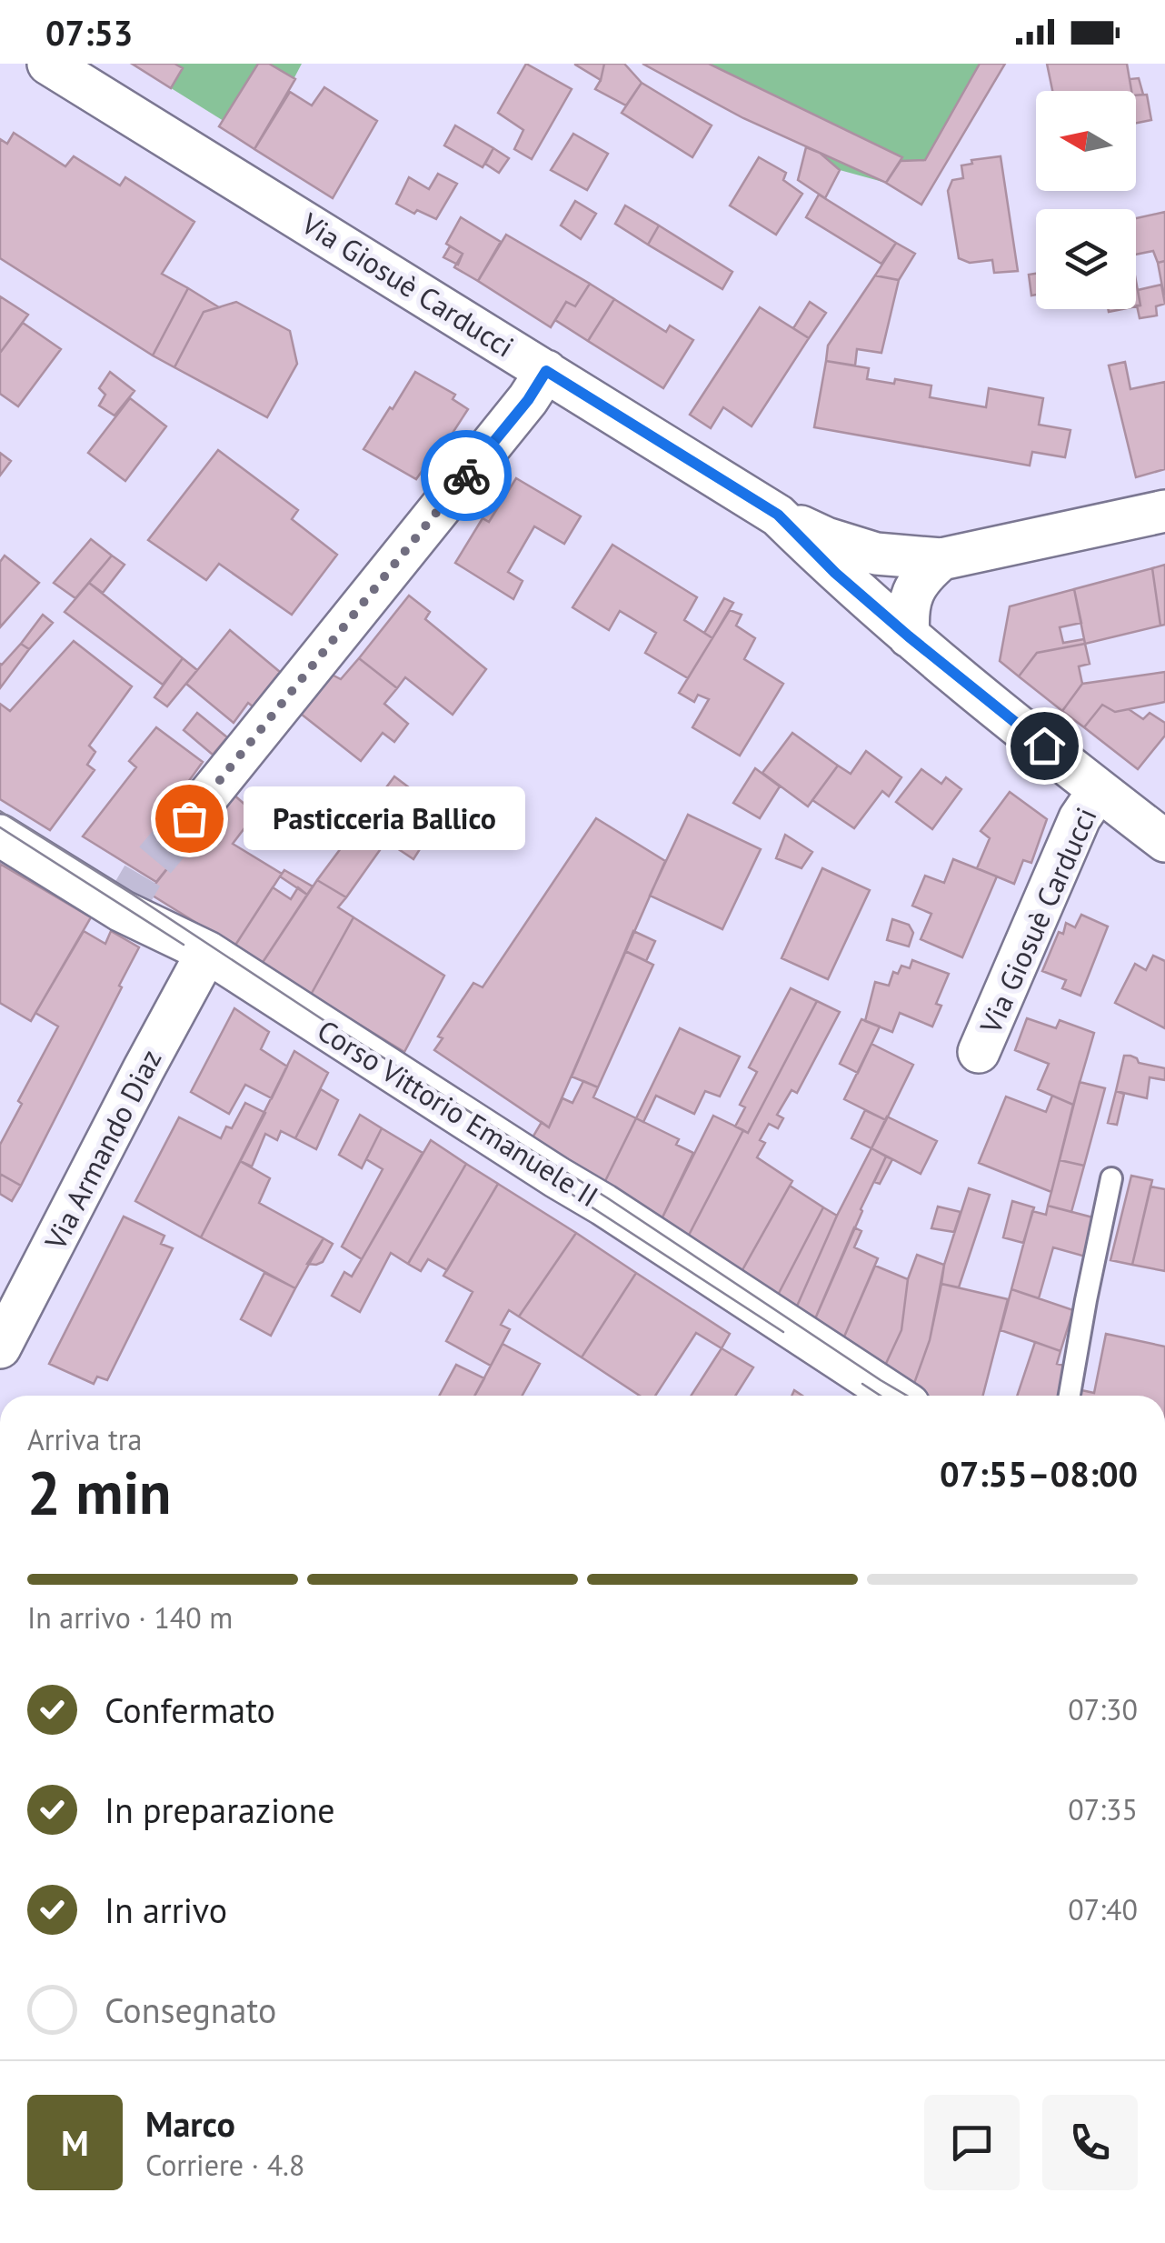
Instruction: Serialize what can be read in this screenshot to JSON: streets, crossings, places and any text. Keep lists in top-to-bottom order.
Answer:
{
  "streets": {
    "street": ["Via Giosuè Carducci", "Corso Vittorio Emanuele II", "Via Armando Diaz"]
  },
  "crossings": [
    ["Corso Vittorio Emanuele II", "Via Armando Diaz"]
  ],
  "places": ["Pasticceria Ballico"],
  "north": "left",
  "page": {
    "status": "07:53",
    "bubble": "Pasticceria Ballico",
    "heading": ["2 min", "Arriva tra", "07:55–08:00"],
    "panel": ["Marco", "Corriere · 4.8"],
    "bar": "In arrivo · 140 m",
    "list": [
      ["Confermato", "07:30"],
      ["In preparazione", "07:35"],
      ["In arrivo", "07:40"],
      "Consegnato"
    ],
    "round": "M"
  }
}
